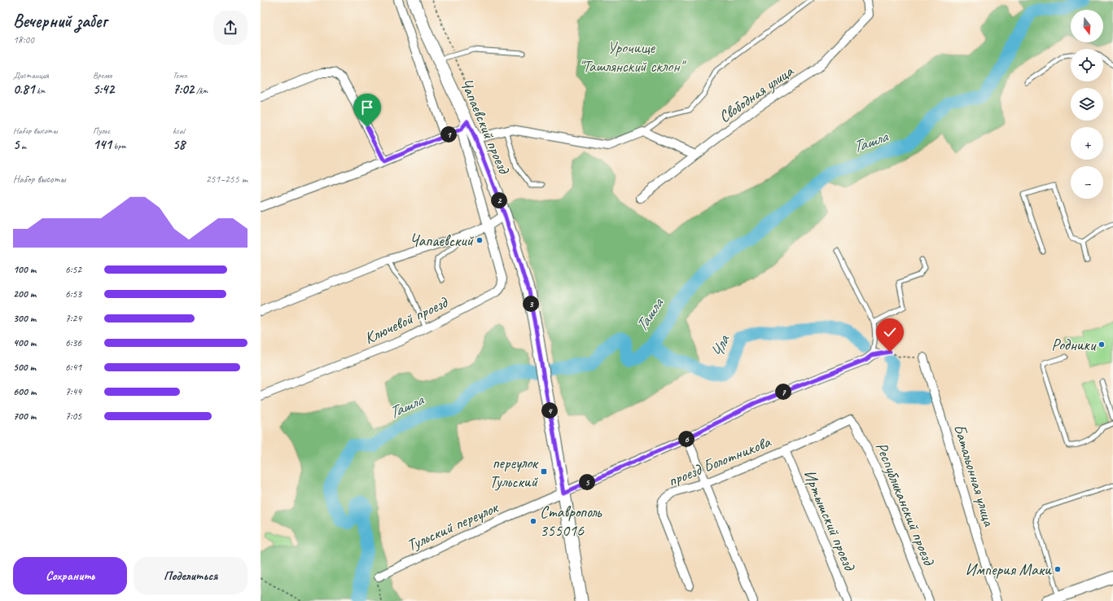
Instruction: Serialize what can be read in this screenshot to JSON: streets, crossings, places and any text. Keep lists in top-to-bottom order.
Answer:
{
  "streets": {
    "main road": ["Чапаевский проезд"],
    "street": [
      "Свободная улица",
      "Ключевой проезд",
      "проезд Болотникова",
      "Батальонная улица",
      "Республиканский проезд",
      "Иртышский проезд",
      "Тульский переулок"
    ]
  },
  "crossings": [
    ["Чапаевский проезд", "Ключевой проезд"],
    ["Чапаевский проезд", "Тульский переулок"],
    ["проезд Болотникова", "Республиканский проезд"],
    ["проезд Болотникова", "Иртышский проезд"]
  ],
  "water": ["Ташла", "Чла"],
  "parks": ["Урочище \"Ташлянский склон\""],
  "places": {
    "other": [
      "Чапаевский",
      "Родники",
      "Ставрополь 355016",
      "Империя Маки"
    ],
    "transit": ["переулок Тульский"]
  },
  "north": "bottom",
  "page": {
    "heading": ["Вечерний забег", "18:00"],
    "map_buttons": ["+", "−"],
    "stats": [
      ["Дистанция", "0.81 km"],
      ["Время", "5:42"],
      ["Темп", "7:02 /km"],
      ["Набор высоты", "5 m"],
      ["Пульс", "141 bpm"],
      ["kcal", "58"]
    ],
    "pins": [
      "1",
      "2",
      "3",
      "7",
      "4",
      "6",
      "5"
    ],
    "chart": ["Набор высоты", "251–255 m"],
    "list": [
      {
        "name": "100 m",
        "note": "6:52"
      },
      {
        "name": "200 m",
        "note": "6:53"
      },
      {
        "name": "300 m",
        "note": "7:24"
      },
      {
        "name": "400 m",
        "note": "6:36"
      },
      {
        "name": "500 m",
        "note": "6:41"
      },
      {
        "name": "600 m",
        "note": "7:44"
      },
      {
        "name": "700 m",
        "note": "7:05"
      }
    ],
    "buttons": ["Сохранить", "Поделиться"]
  }
}
